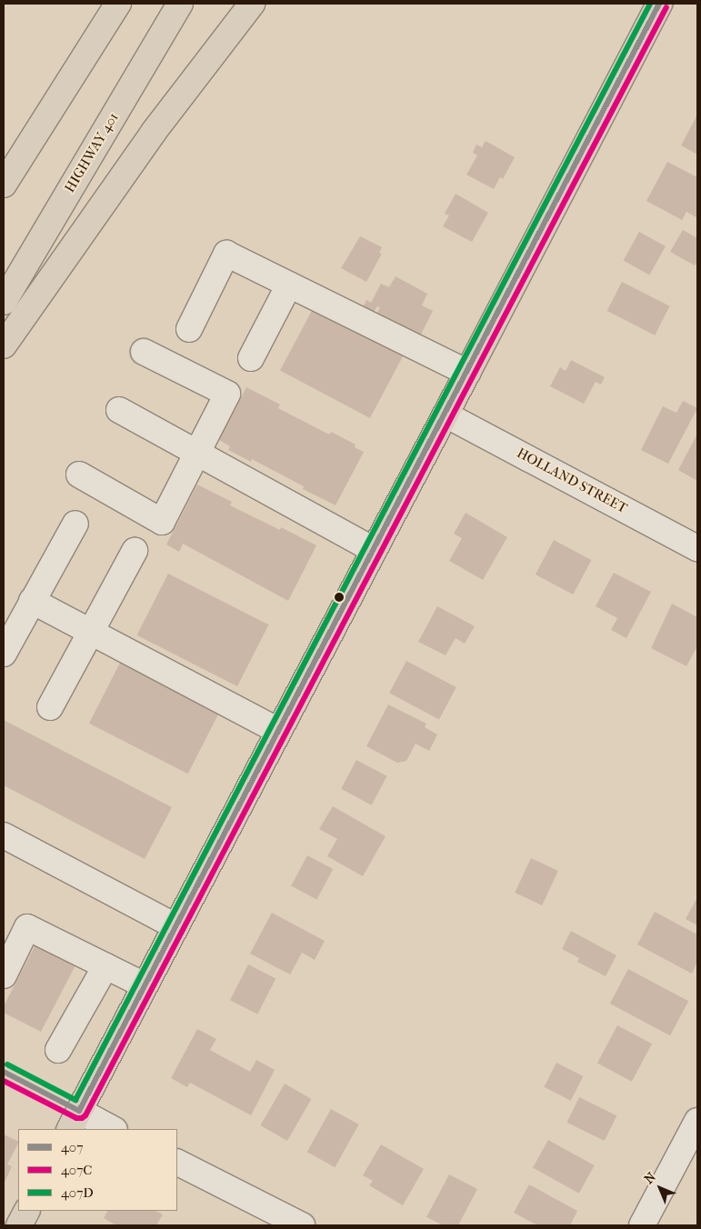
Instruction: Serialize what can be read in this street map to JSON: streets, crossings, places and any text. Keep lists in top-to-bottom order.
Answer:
{
  "streets": {
    "main road": ["HIGHWAY 401"],
    "street": ["HOLLAND STREET"]
  },
  "lines": ["transit line 407", "transit line 407D", "transit line 407C"],
  "legend": ["407", "407C", "407D"],
  "north": "top left"
}
